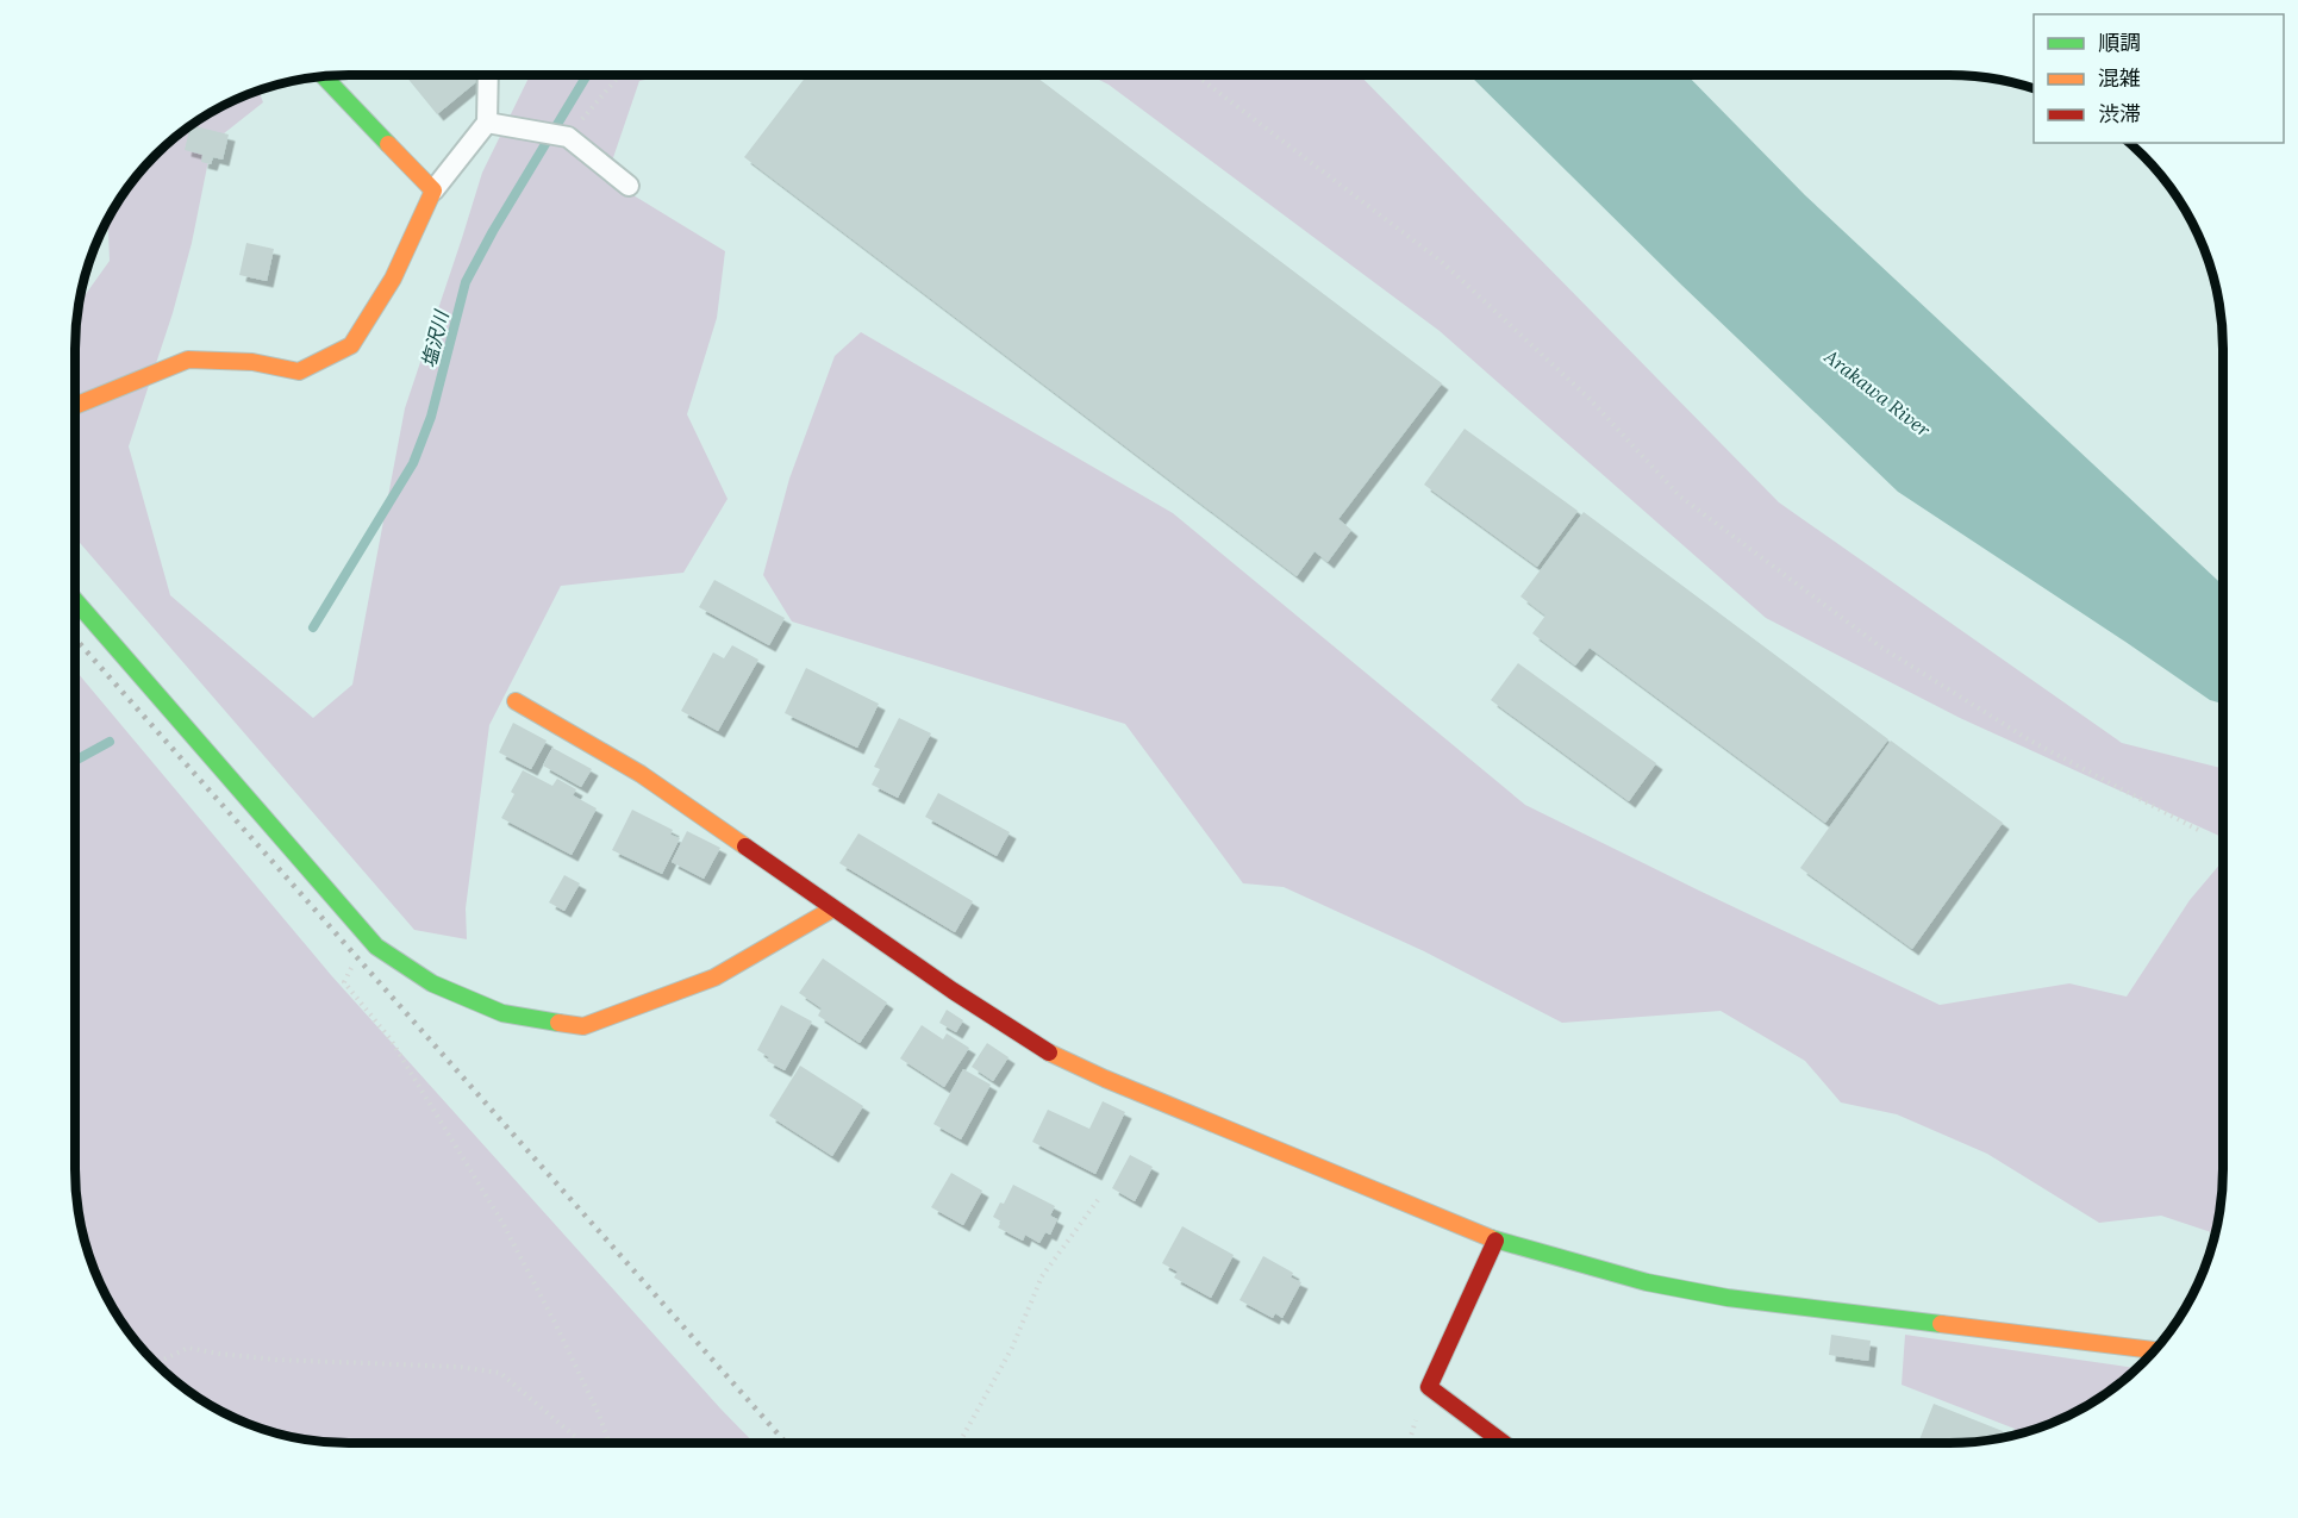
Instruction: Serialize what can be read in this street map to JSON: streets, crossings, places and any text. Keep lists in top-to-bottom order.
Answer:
{
  "water": ["塩沢川", "Arakawa River"],
  "legend": ["順調", "混雑", "渋滞"]
}
